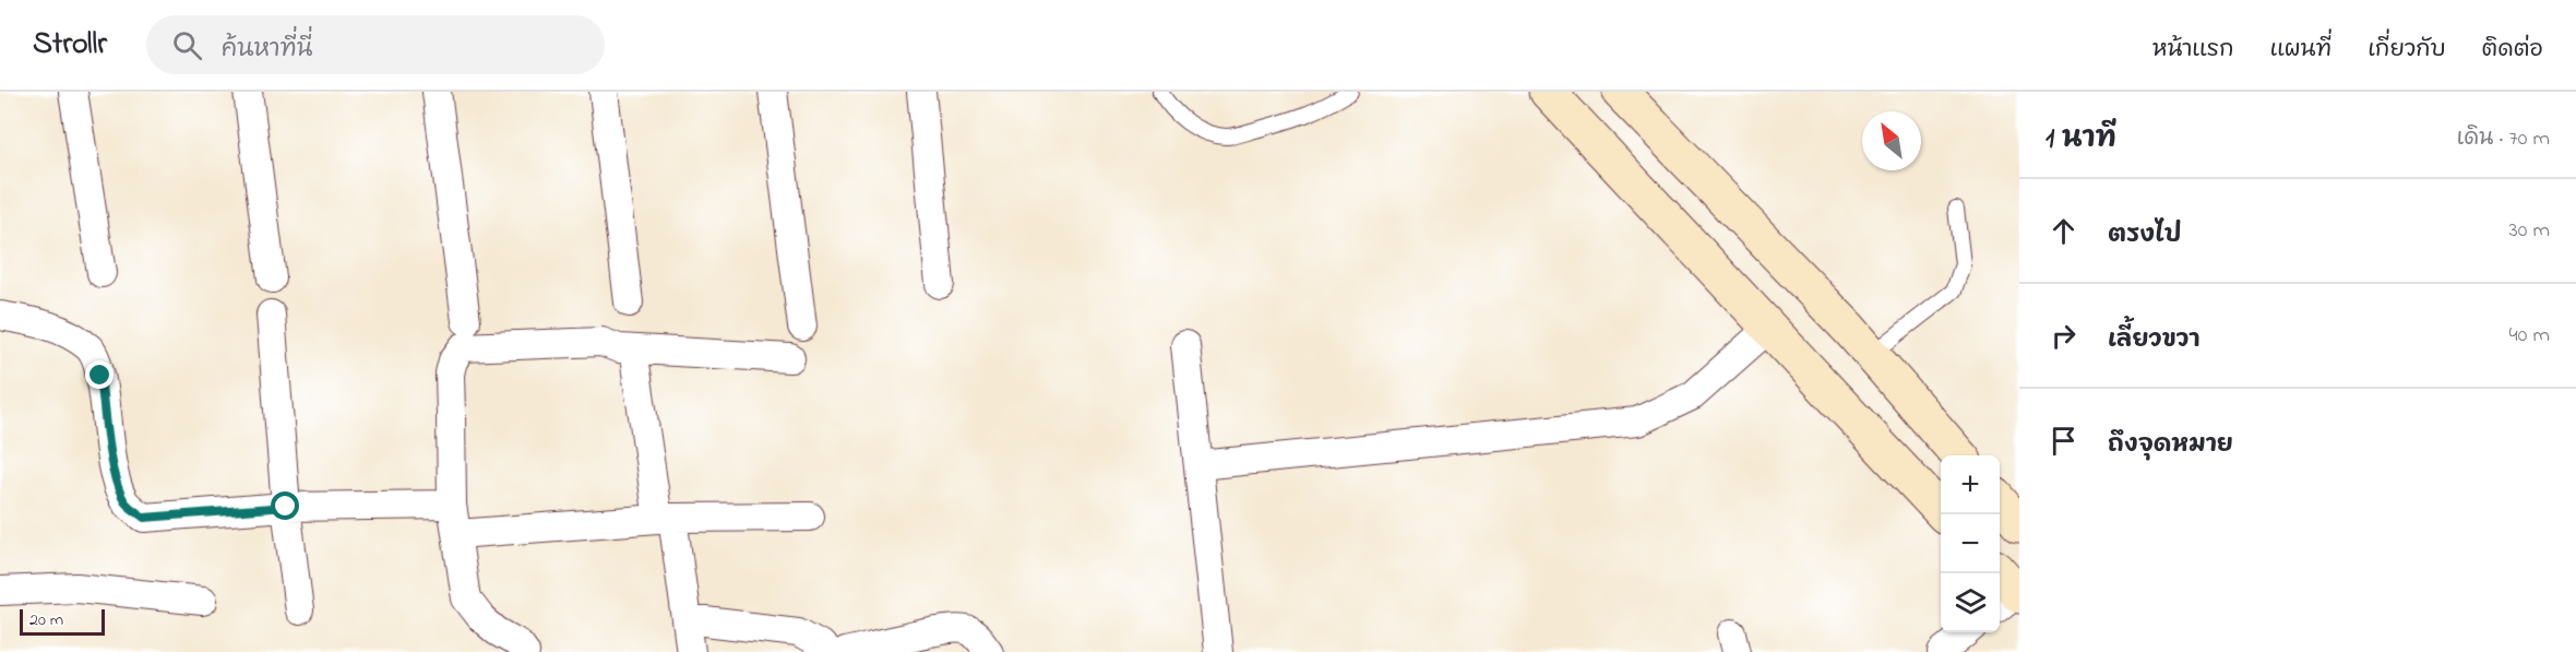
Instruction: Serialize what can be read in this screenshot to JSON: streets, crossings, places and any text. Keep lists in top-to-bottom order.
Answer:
{
  "scale_bar": "20 m",
  "north": "top left",
  "page": {
    "header": "Strollr",
    "search": "ค้นหาที่นี่",
    "nav": [
      "หน้าแรก",
      "แผนที่",
      "เกี่ยวกับ",
      "ติดต่อ"
    ],
    "heading": ["1 นาที", "เดิน · 70 m"],
    "list": [
      ["ตรงไป", "30 m"],
      ["เลี้ยวขวา", "40 m"],
      "ถึงจุดหมาย"
    ],
    "map_buttons": ["+", "−"],
    "scale": "20 m"
  }
}
